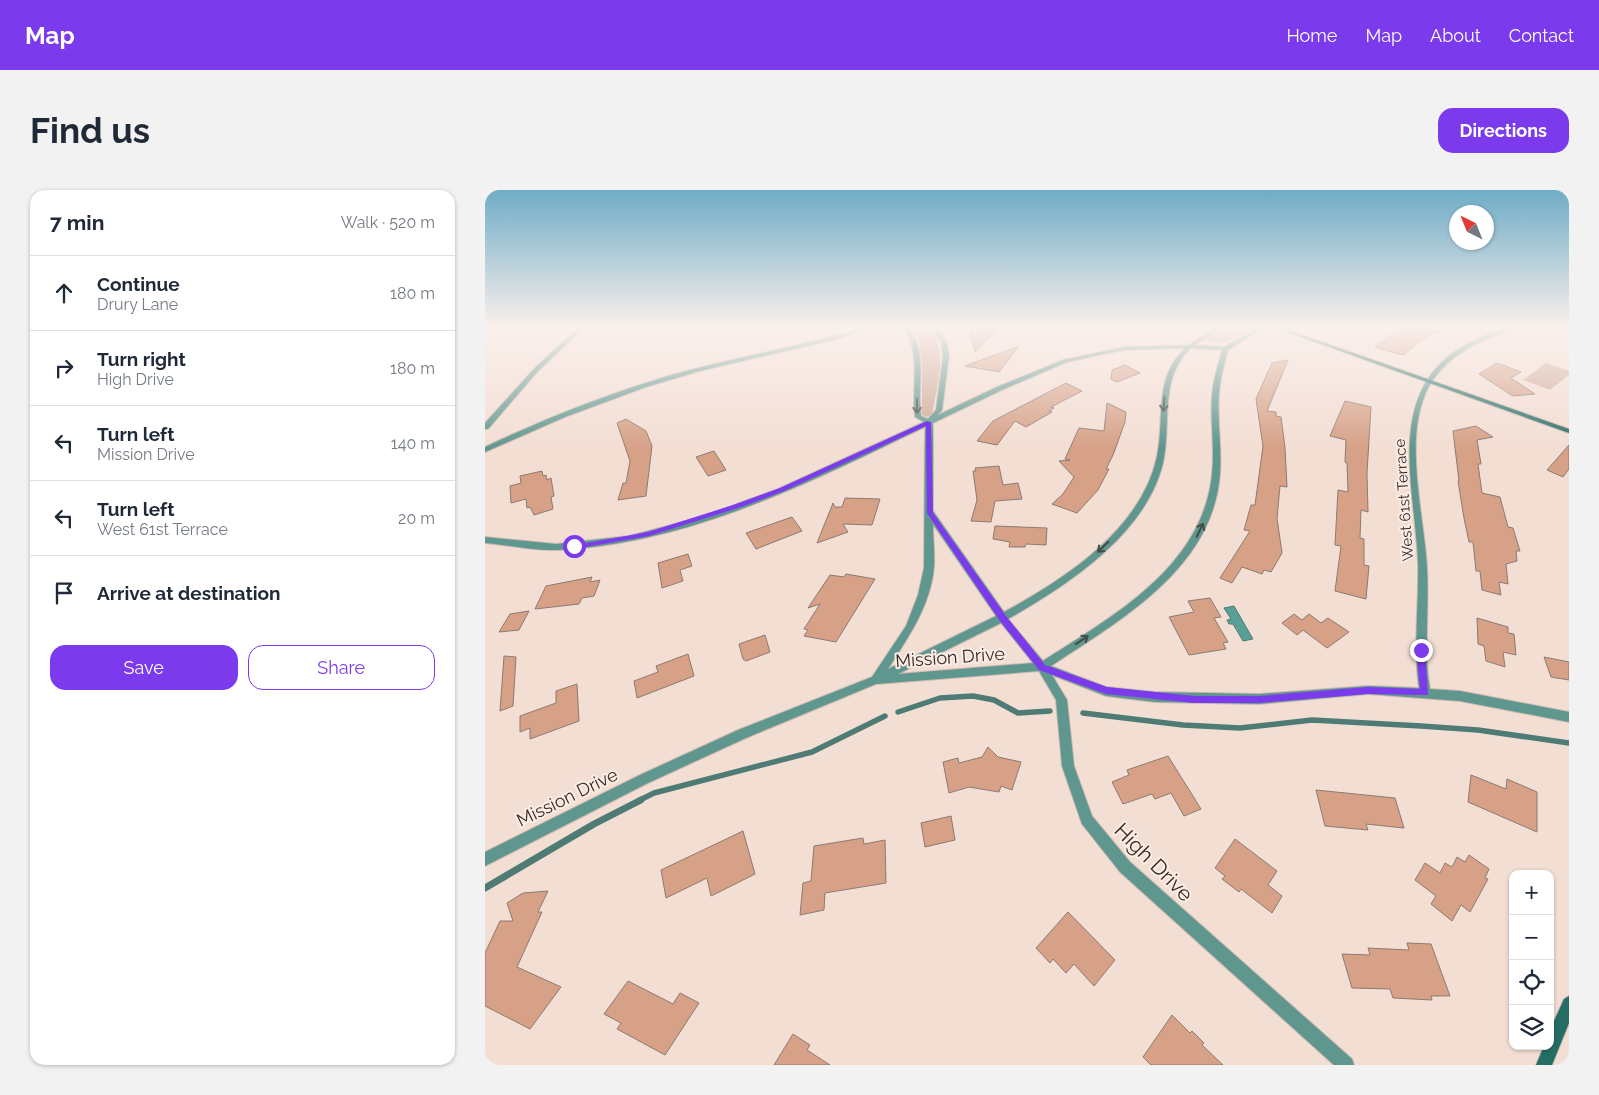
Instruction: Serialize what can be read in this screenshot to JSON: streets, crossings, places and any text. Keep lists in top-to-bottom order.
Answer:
{
  "streets": {
    "street": ["West 61st Terrace", "Mission Drive", "High Drive"]
  },
  "crossings": [
    ["West 61st Terrace", "Mission Drive"],
    ["Mission Drive", "High Drive"]
  ],
  "north": "top left",
  "page": {
    "header": "Map",
    "nav": [
      "Home",
      "Map",
      "About",
      "Contact"
    ],
    "buttons": [
      "Directions",
      ["Save", "Share"]
    ],
    "title": "Find us",
    "heading": ["7 min", "Walk · 520 m"],
    "list": [
      ["Continue", "Drury Lane", "180 m"],
      ["Turn right", "High Drive", "180 m"],
      ["Turn left", "Mission Drive", "140 m"],
      ["Turn left", "West 61st Terrace", "20 m"],
      "Arrive at destination"
    ],
    "map_buttons": ["+", "−"]
  }
}
